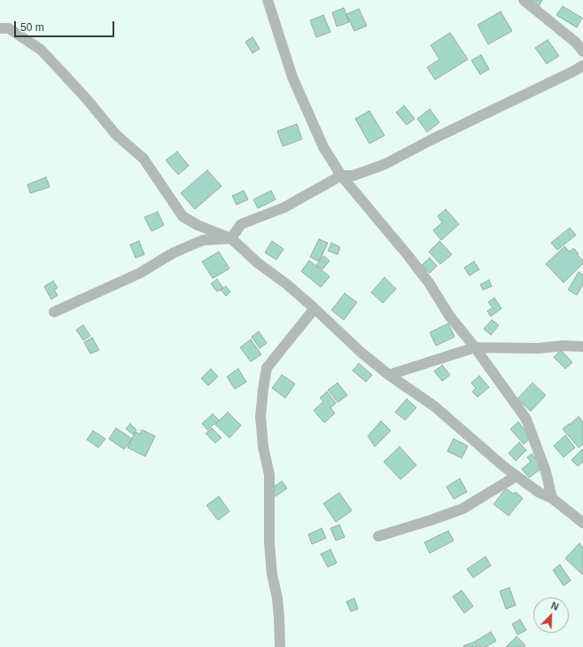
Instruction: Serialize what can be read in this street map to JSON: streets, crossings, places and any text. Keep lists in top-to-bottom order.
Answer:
{
  "scale_bar": "50 m",
  "north": "top right"
}
